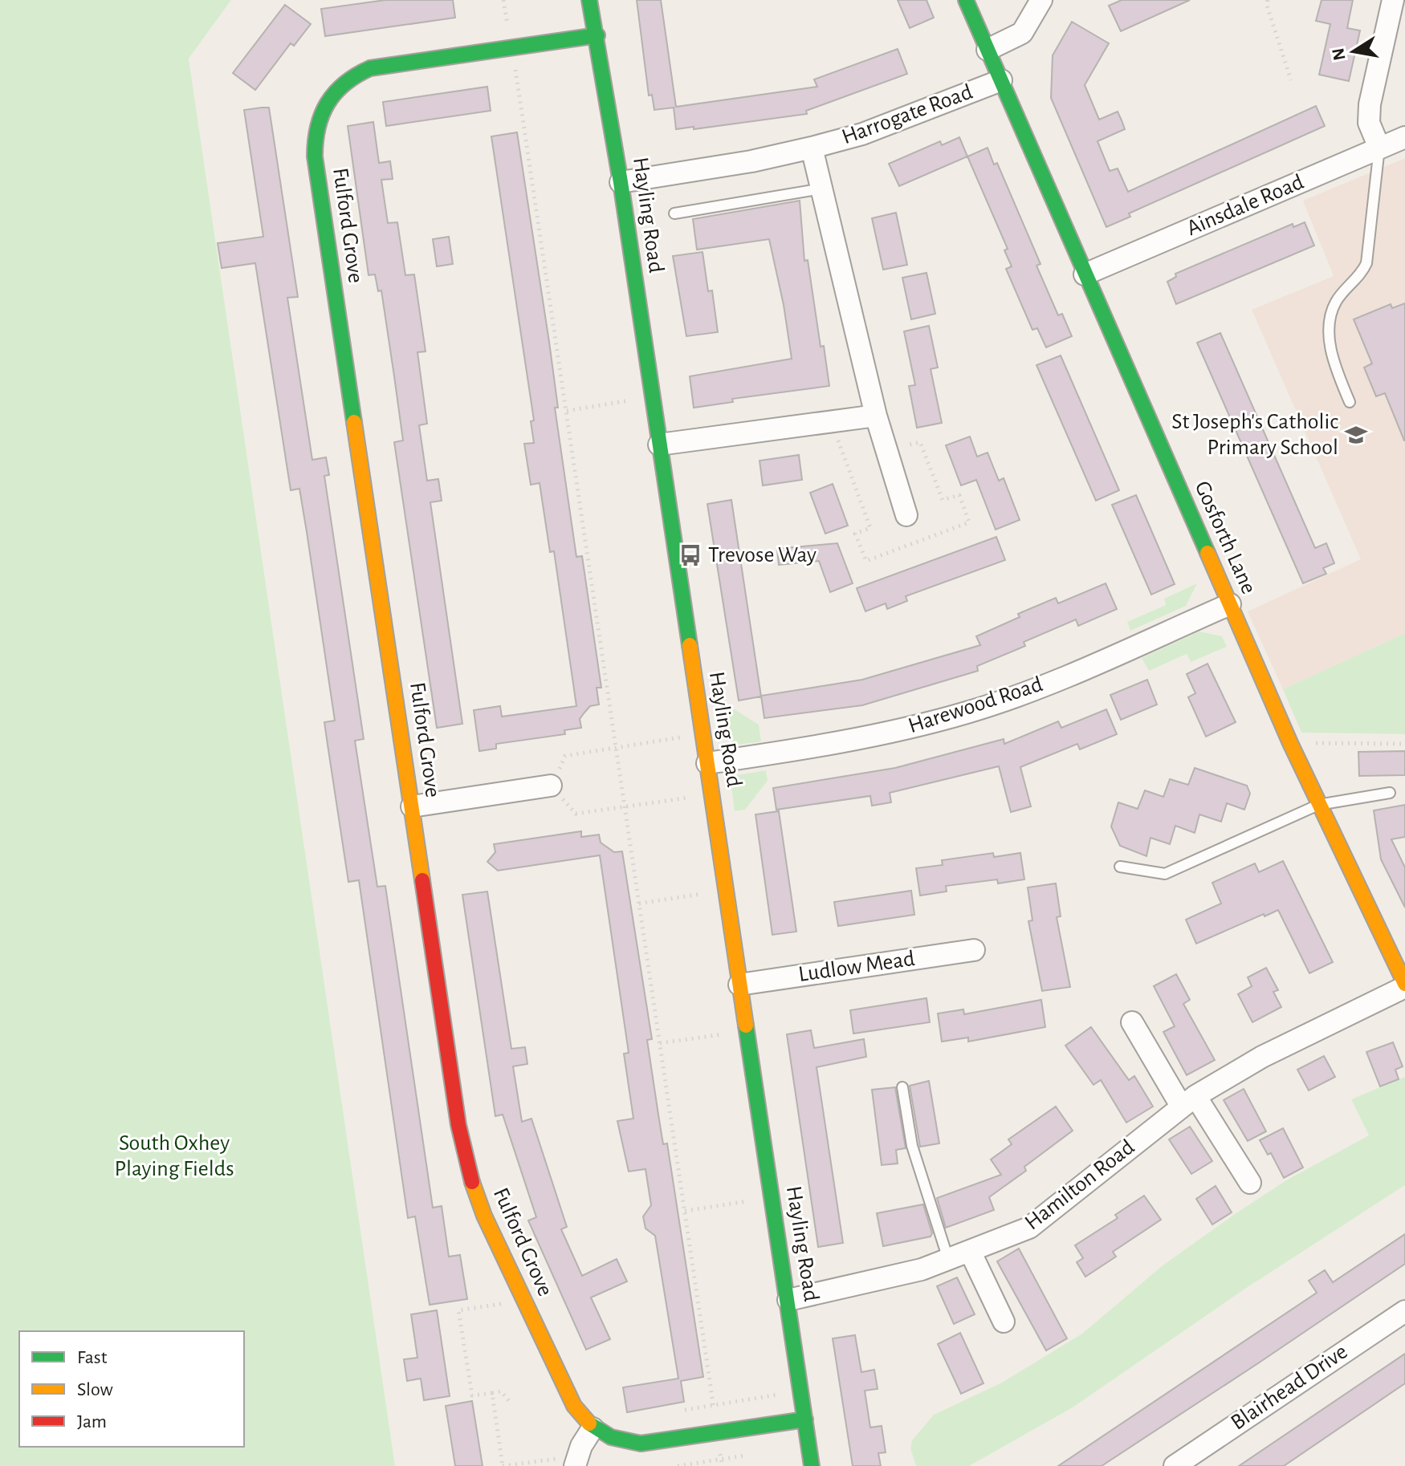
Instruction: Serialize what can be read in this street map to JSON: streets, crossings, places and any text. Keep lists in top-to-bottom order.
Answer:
{
  "streets": {
    "street": [
      "Harrogate Road",
      "Ainsdale Road",
      "Hayling Road",
      "Fulford Grove",
      "Gosforth Lane",
      "Harewood Road",
      "Ludlow Mead",
      "Hamilton Road",
      "Blairhead Drive"
    ]
  },
  "crossings": [
    ["Harrogate Road", "Gosforth Lane"],
    ["Ainsdale Road", "Gosforth Lane"],
    ["Hayling Road", "Fulford Grove"],
    ["Hayling Road", "Harewood Road"],
    ["Hayling Road", "Ludlow Mead"],
    ["Hayling Road", "Hamilton Road"],
    ["Gosforth Lane", "Harewood Road"],
    ["Gosforth Lane", "Hamilton Road"]
  ],
  "parks": ["South Oxhey Playing Fields"],
  "places": {
    "school or university": ["St Joseph's Catholic Primary School"],
    "bus stop": ["Trevose Way"]
  },
  "legend": ["Fast", "Slow", "Jam"],
  "north": "left"
}
